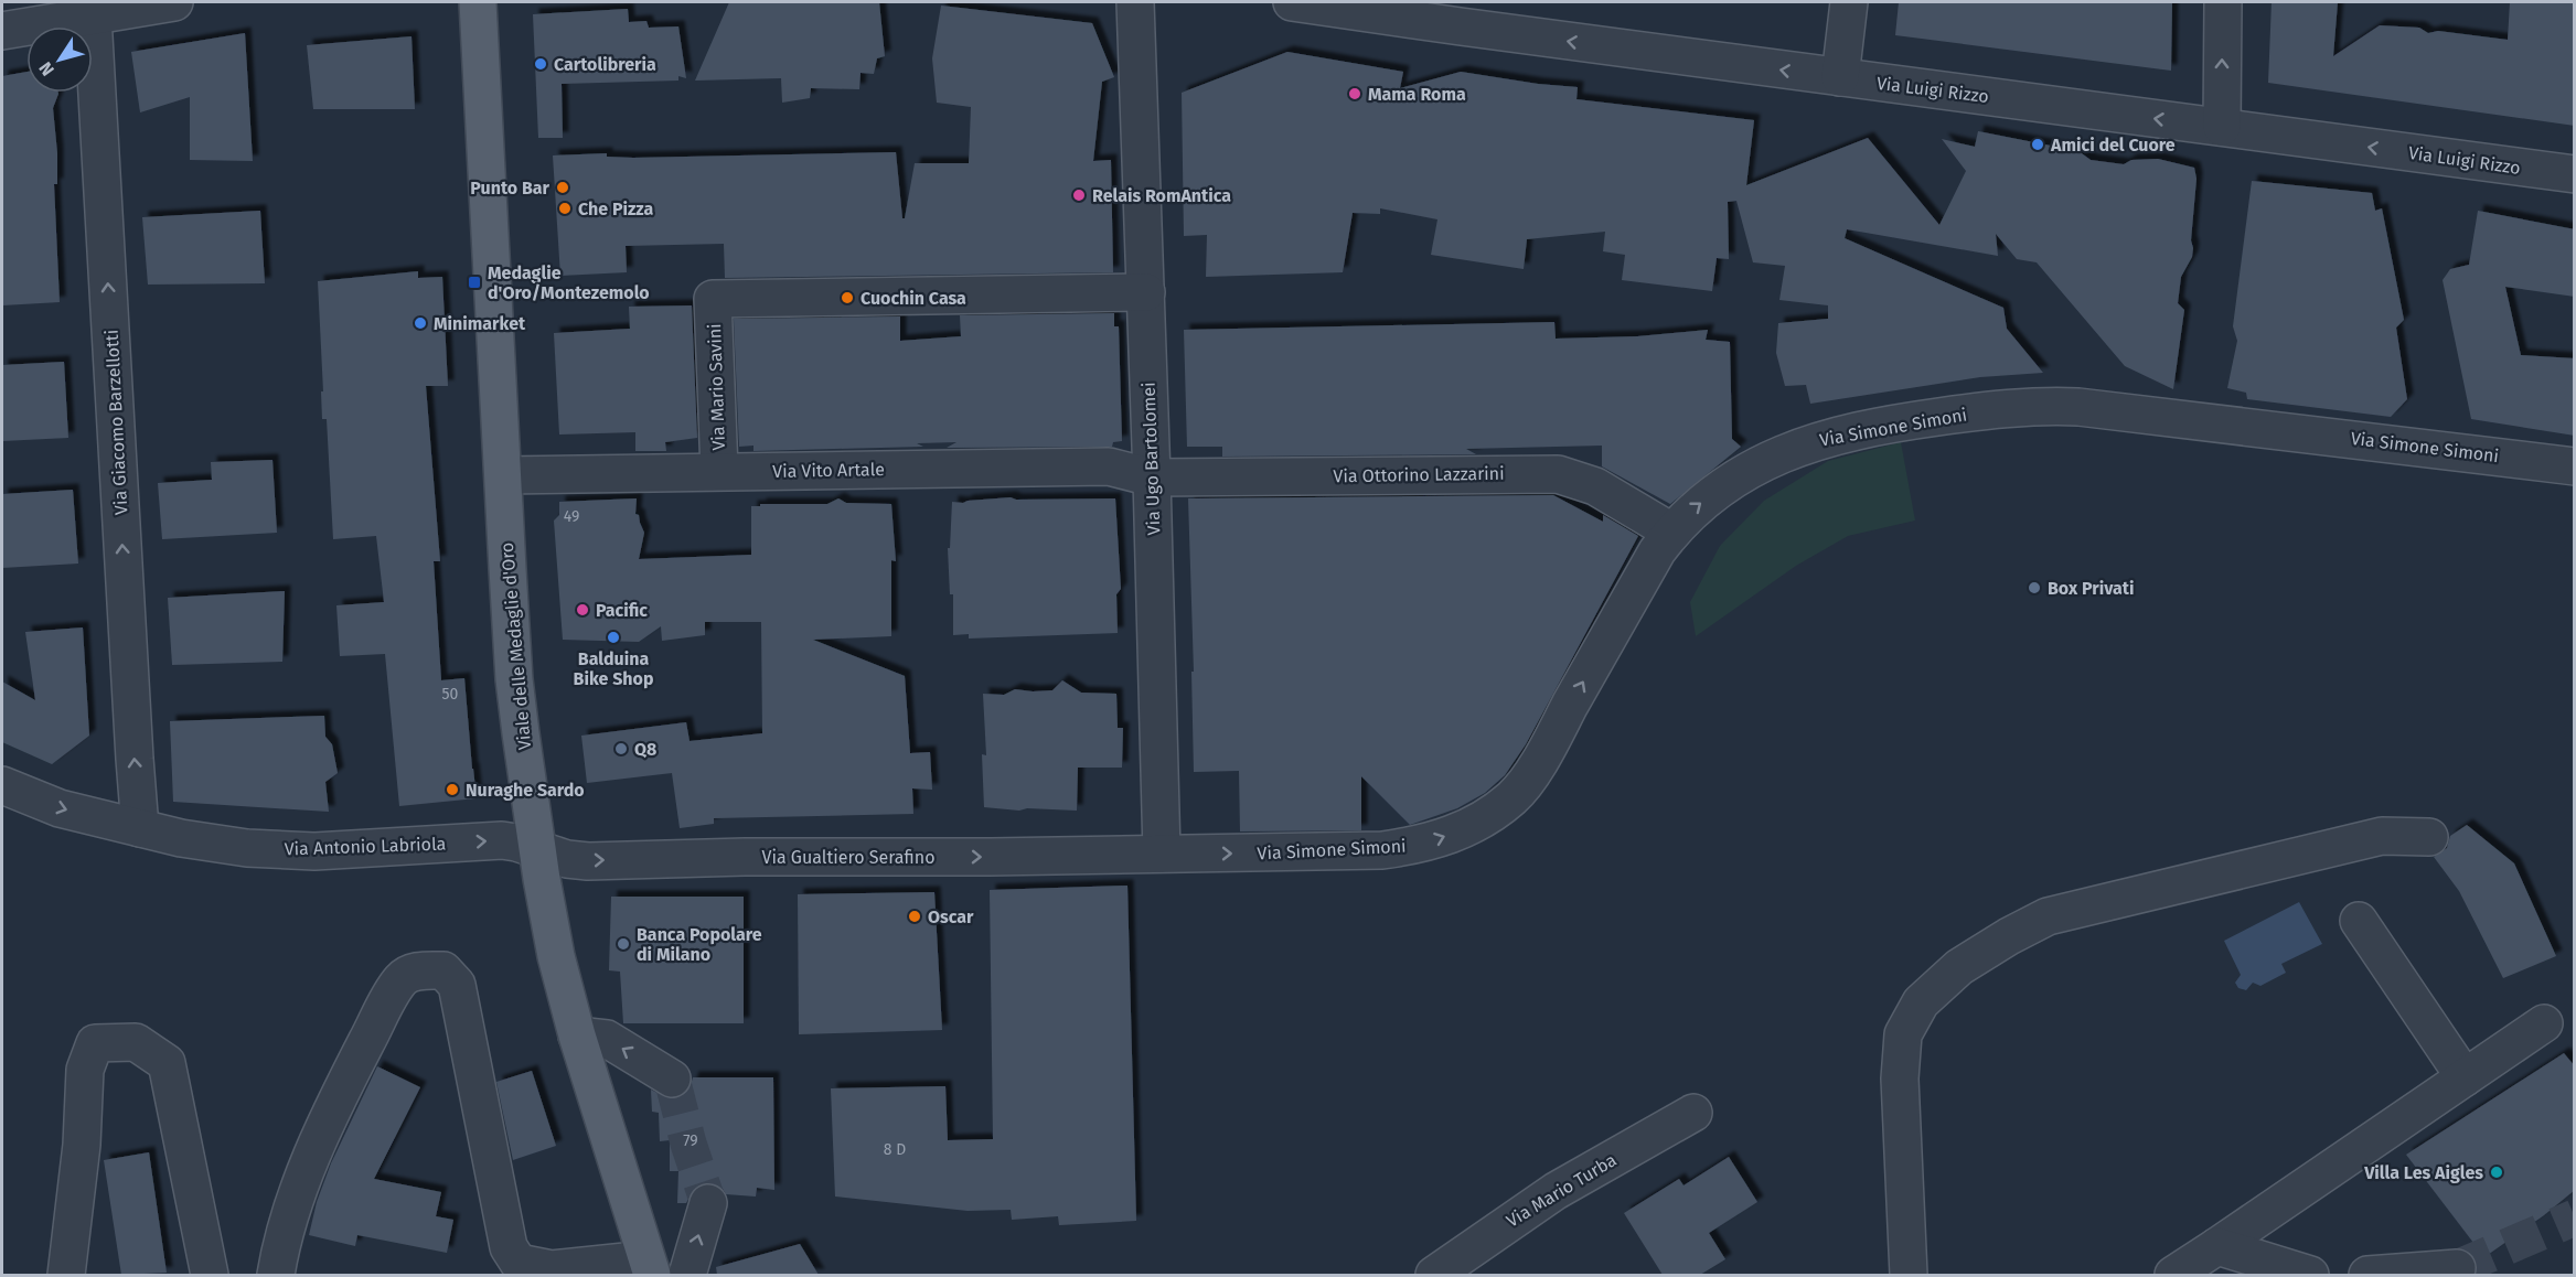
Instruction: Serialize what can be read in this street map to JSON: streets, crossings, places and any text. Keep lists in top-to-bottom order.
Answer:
{
  "streets": {
    "main road": ["Viale delle Medaglie d'Oro"],
    "street": [
      "Via Luigi Rizzo",
      "Via Mario Savini",
      "Via Giacomo Barzellotti",
      "Via Simone Simoni",
      "Via Ugo Bartolomei",
      "Via Vito Artale",
      "Via Ottorino Lazzarini",
      "Via Antonio Labriola",
      "Via Gualtiero Serafino",
      "Via Mario Turba"
    ]
  },
  "crossings": [
    ["Via Mario Savini", "Via Ugo Bartolomei"],
    ["Via Mario Savini", "Via Vito Artale"],
    ["Via Giacomo Barzellotti", "Via Antonio Labriola"],
    ["Via Simone Simoni", "Via Ugo Bartolomei"],
    ["Via Simone Simoni", "Via Ottorino Lazzarini"],
    ["Via Simone Simoni", "Via Gualtiero Serafino"],
    ["Via Ugo Bartolomei", "Via Vito Artale"],
    ["Via Ugo Bartolomei", "Via Ottorino Lazzarini"],
    ["Via Ugo Bartolomei", "Via Gualtiero Serafino"],
    ["Via Vito Artale", "Via Ottorino Lazzarini"],
    ["Via Vito Artale", "Viale delle Medaglie d'Oro"],
    ["Viale delle Medaglie d'Oro", "Via Antonio Labriola"],
    ["Viale delle Medaglie d'Oro", "Via Gualtiero Serafino"],
    ["Via Antonio Labriola", "Via Gualtiero Serafino"]
  ],
  "one_way": [
    "Via Luigi Rizzo",
    "Via Giacomo Barzellotti",
    "Via Simone Simoni",
    "Via Antonio Labriola",
    "Via Gualtiero Serafino"
  ],
  "places": {
    "other": [
      "Cartolibreria",
      "Mama Roma",
      "Amici del Cuore",
      "Punto Bar",
      "Relais RomAntica",
      "Che Pizza",
      "Cuochin Casa",
      "Minimarket",
      "Box Privati",
      "Pacific",
      "Balduina Bike Shop",
      "Q8",
      "Nuraghe Sardo",
      "Oscar",
      "Banca Popolare di Milano",
      "Villa Les Aigles"
    ],
    "transit": ["Medaglie d'Oro/Montezemolo"]
  },
  "house_numbers": [
    "49",
    "50",
    "79",
    "8 D"
  ],
  "north": "bottom left"
}
